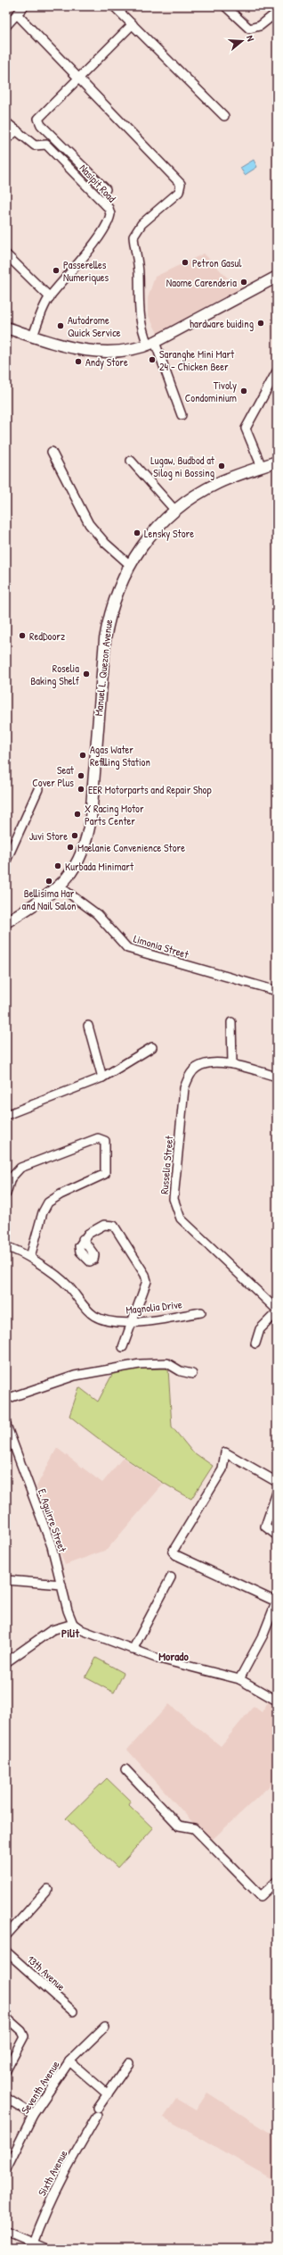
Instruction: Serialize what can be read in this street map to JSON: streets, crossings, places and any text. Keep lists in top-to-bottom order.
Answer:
{
  "streets": {
    "main road": ["Manuel L. Quezon Avenue"],
    "street": [
      "Nasipit Road",
      "Limonia Street",
      "Russelia Street",
      "Magnolia Drive",
      "E. Aguirre Street",
      "13th Avenue",
      "Seventh Avenue",
      "Sixth Avenue"
    ]
  },
  "crossings": [
    ["Manuel L. Quezon Avenue", "Limonia Street"]
  ],
  "districts": ["Pilit", "Morado"],
  "places": [
    "Petron Gasul",
    "Passerelles Numeriques",
    "Naome Carenderia",
    "hardware buiding",
    "Autodrome Quick Service",
    "Saranghe Mini Mart 24 - Chicken Beer",
    "Andy Store",
    "Tivoly Condominium",
    "Lugaw, Budbod at Silog ni Bossing",
    "Lensky Store",
    "RedDoorz",
    "Roselia Baking Shelf",
    "Agas Water Refilling Station",
    "Seat Cover Plus",
    "EER Motorparts and Repair Shop",
    "X Racing Motor Parts Center",
    "Juvi Store",
    "Maelanie Convenience Store",
    "Kurbada Minimart",
    "Bellisima Har and Nail Salon"
  ],
  "north": "right"
}
